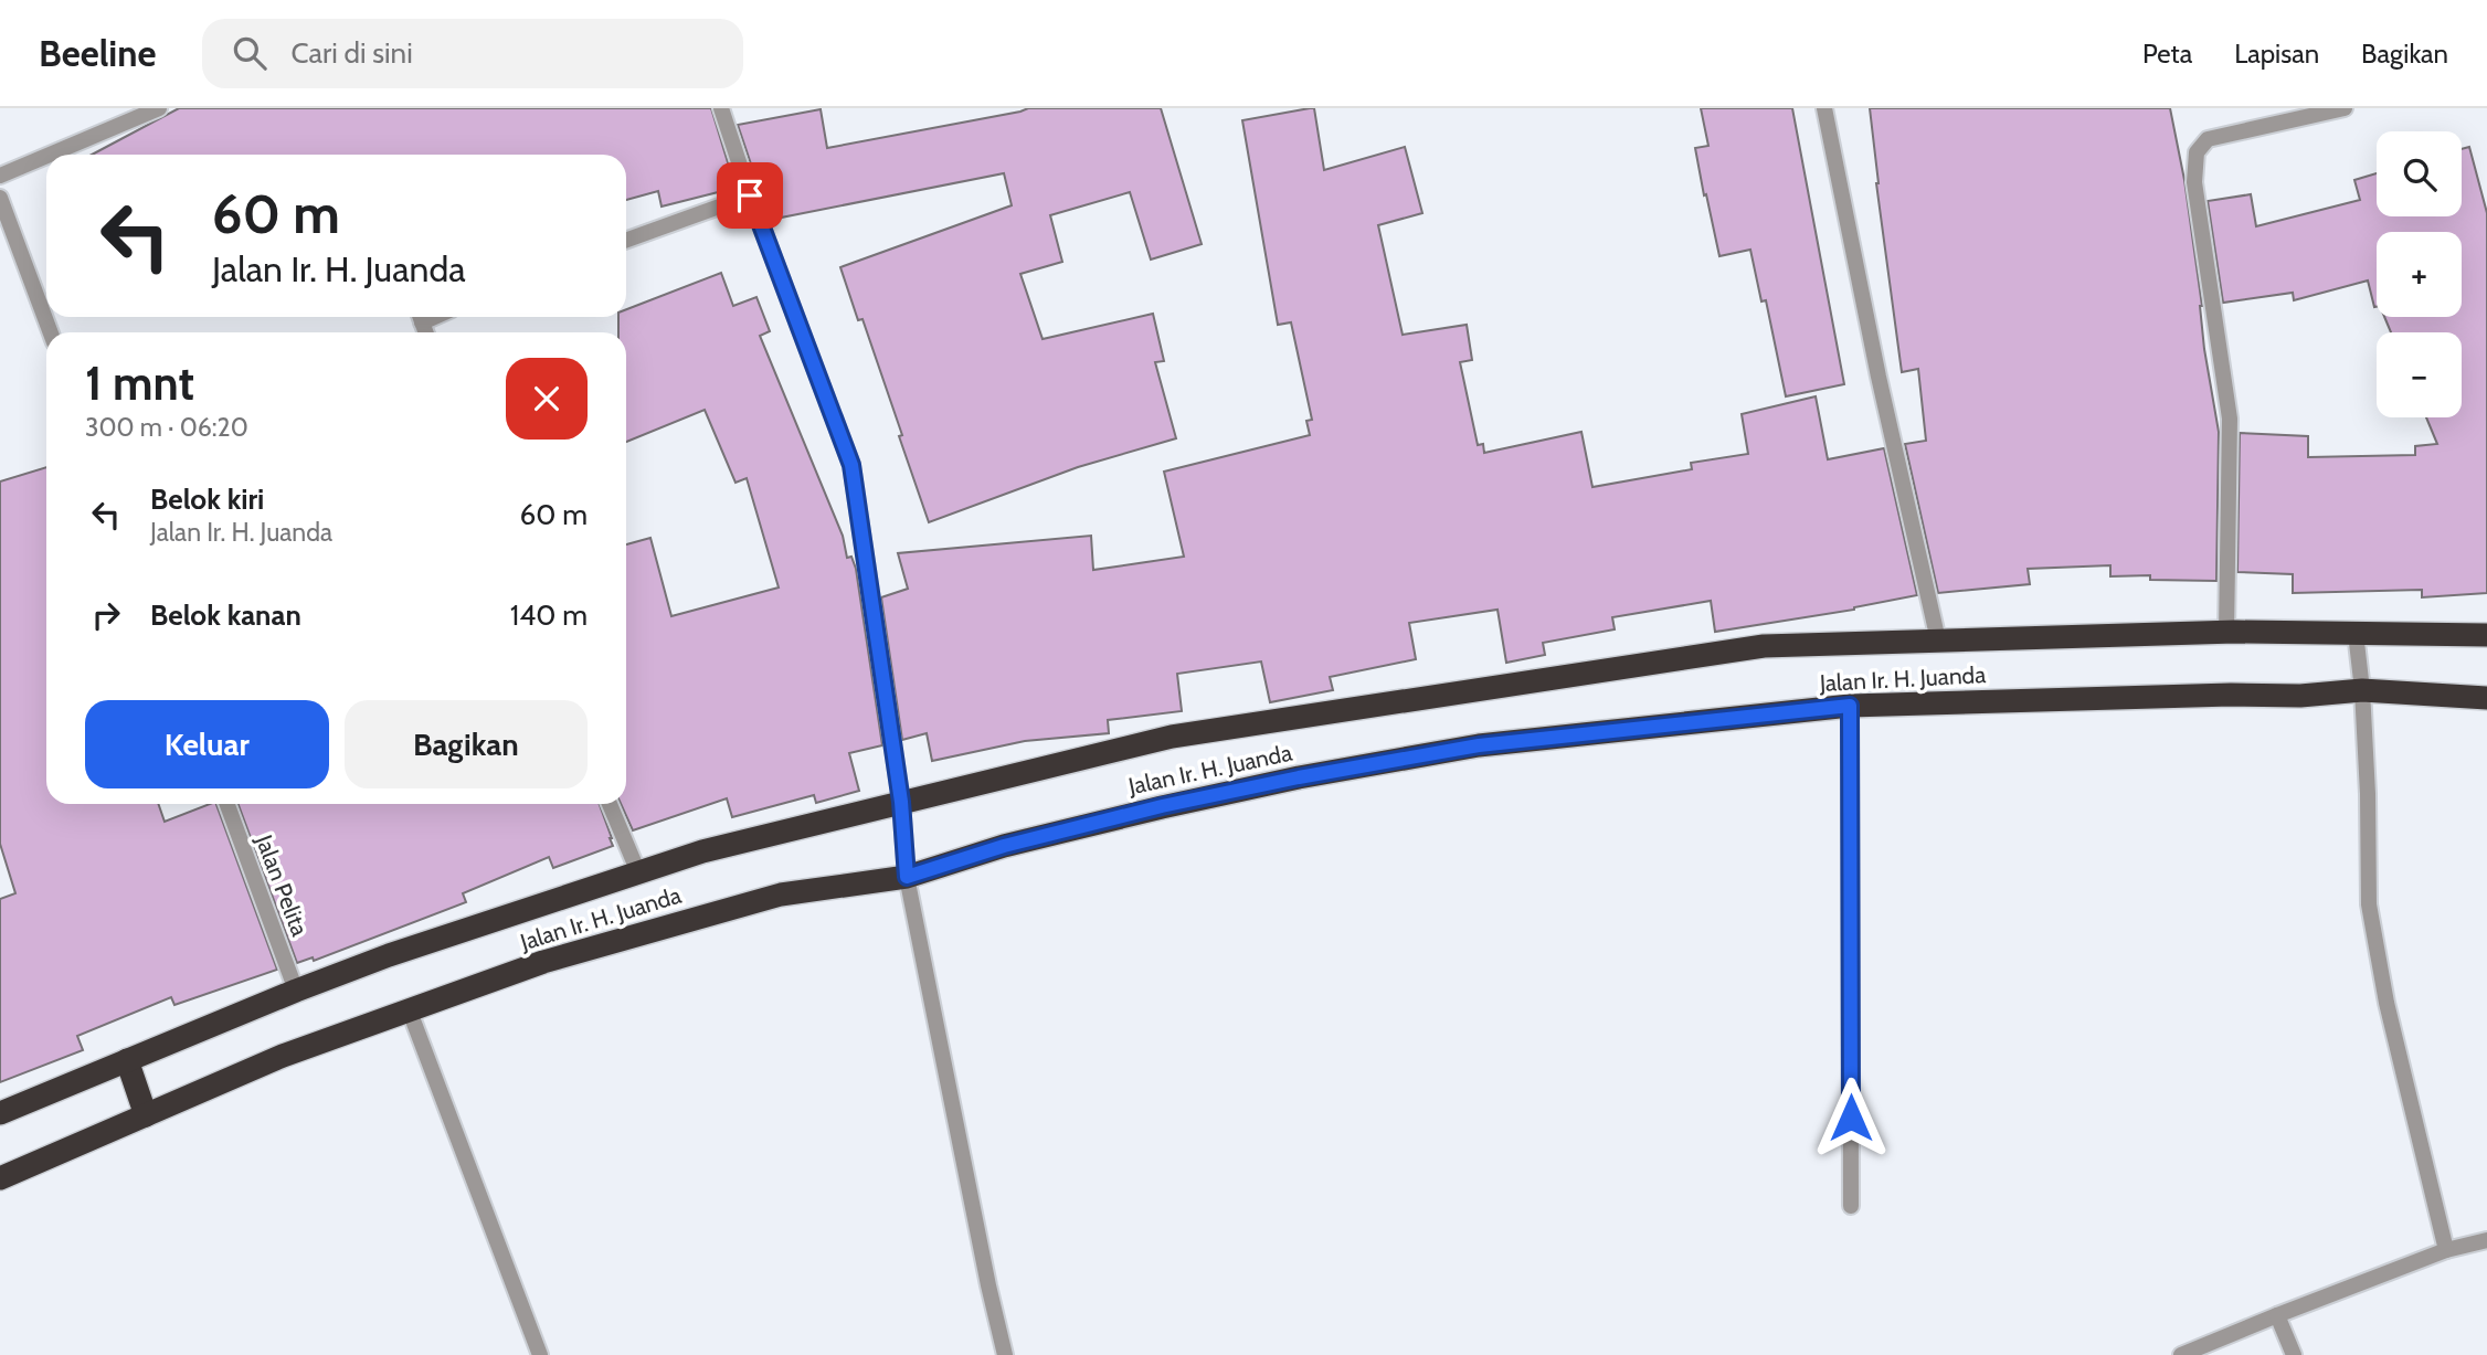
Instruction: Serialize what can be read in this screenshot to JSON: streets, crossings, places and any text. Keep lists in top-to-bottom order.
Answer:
{
  "streets": {
    "highway": ["Jalan Ir. H. Juanda"],
    "street": ["Jalan Pelita"]
  },
  "crossings": [
    ["Jalan Ir. H. Juanda", "Jalan Pelita"]
  ],
  "page": {
    "header": "Beeline",
    "search": "Cari di sini",
    "nav": ["Peta", "Lapisan", "Bagikan"],
    "map_buttons": ["+", "−"],
    "turn": ["60 m", "Jalan Ir. H. Juanda"],
    "heading": ["1 mnt", "300 m · 06:20"],
    "list": [
      {
        "name": "Belok kiri",
        "note": "Jalan Ir. H. Juanda",
        "value": "60 m"
      },
      {
        "name": "Belok kanan",
        "value": "140 m"
      }
    ],
    "buttons": ["Keluar", "Bagikan"]
  }
}
